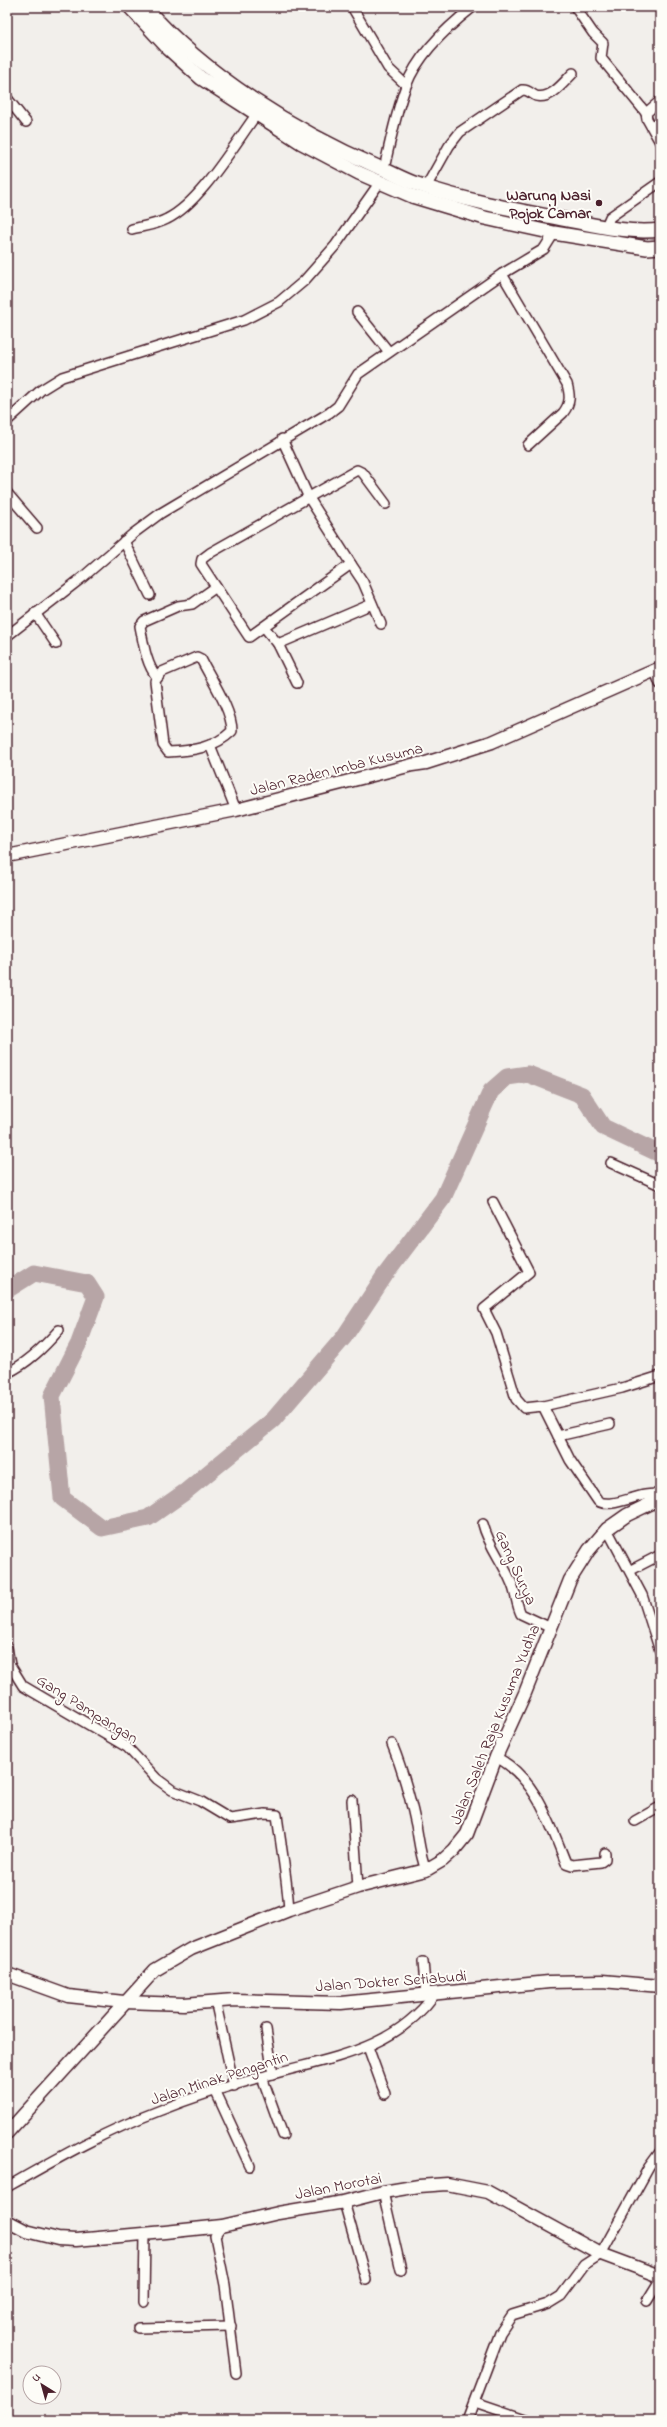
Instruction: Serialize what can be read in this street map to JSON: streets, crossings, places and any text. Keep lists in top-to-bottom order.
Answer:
{
  "streets": {
    "street": [
      "Jalan Raden Imba Kusuma",
      "Gang Surya",
      "Gang Pampangan",
      "Jalan Saleh Raja Kusuma Yudha",
      "Jalan Dokter Setiabudi",
      "Jalan Minak Pengantin",
      "Jalan Morotai"
    ]
  },
  "crossings": [
    ["Gang Surya", "Jalan Saleh Raja Kusuma Yudha"],
    ["Gang Pampangan", "Jalan Saleh Raja Kusuma Yudha"],
    ["Jalan Saleh Raja Kusuma Yudha", "Jalan Dokter Setiabudi"],
    ["Jalan Dokter Setiabudi", "Jalan Minak Pengantin"]
  ],
  "places": ["Warung Nasi Pojok Camar"],
  "north": "top left"
}
